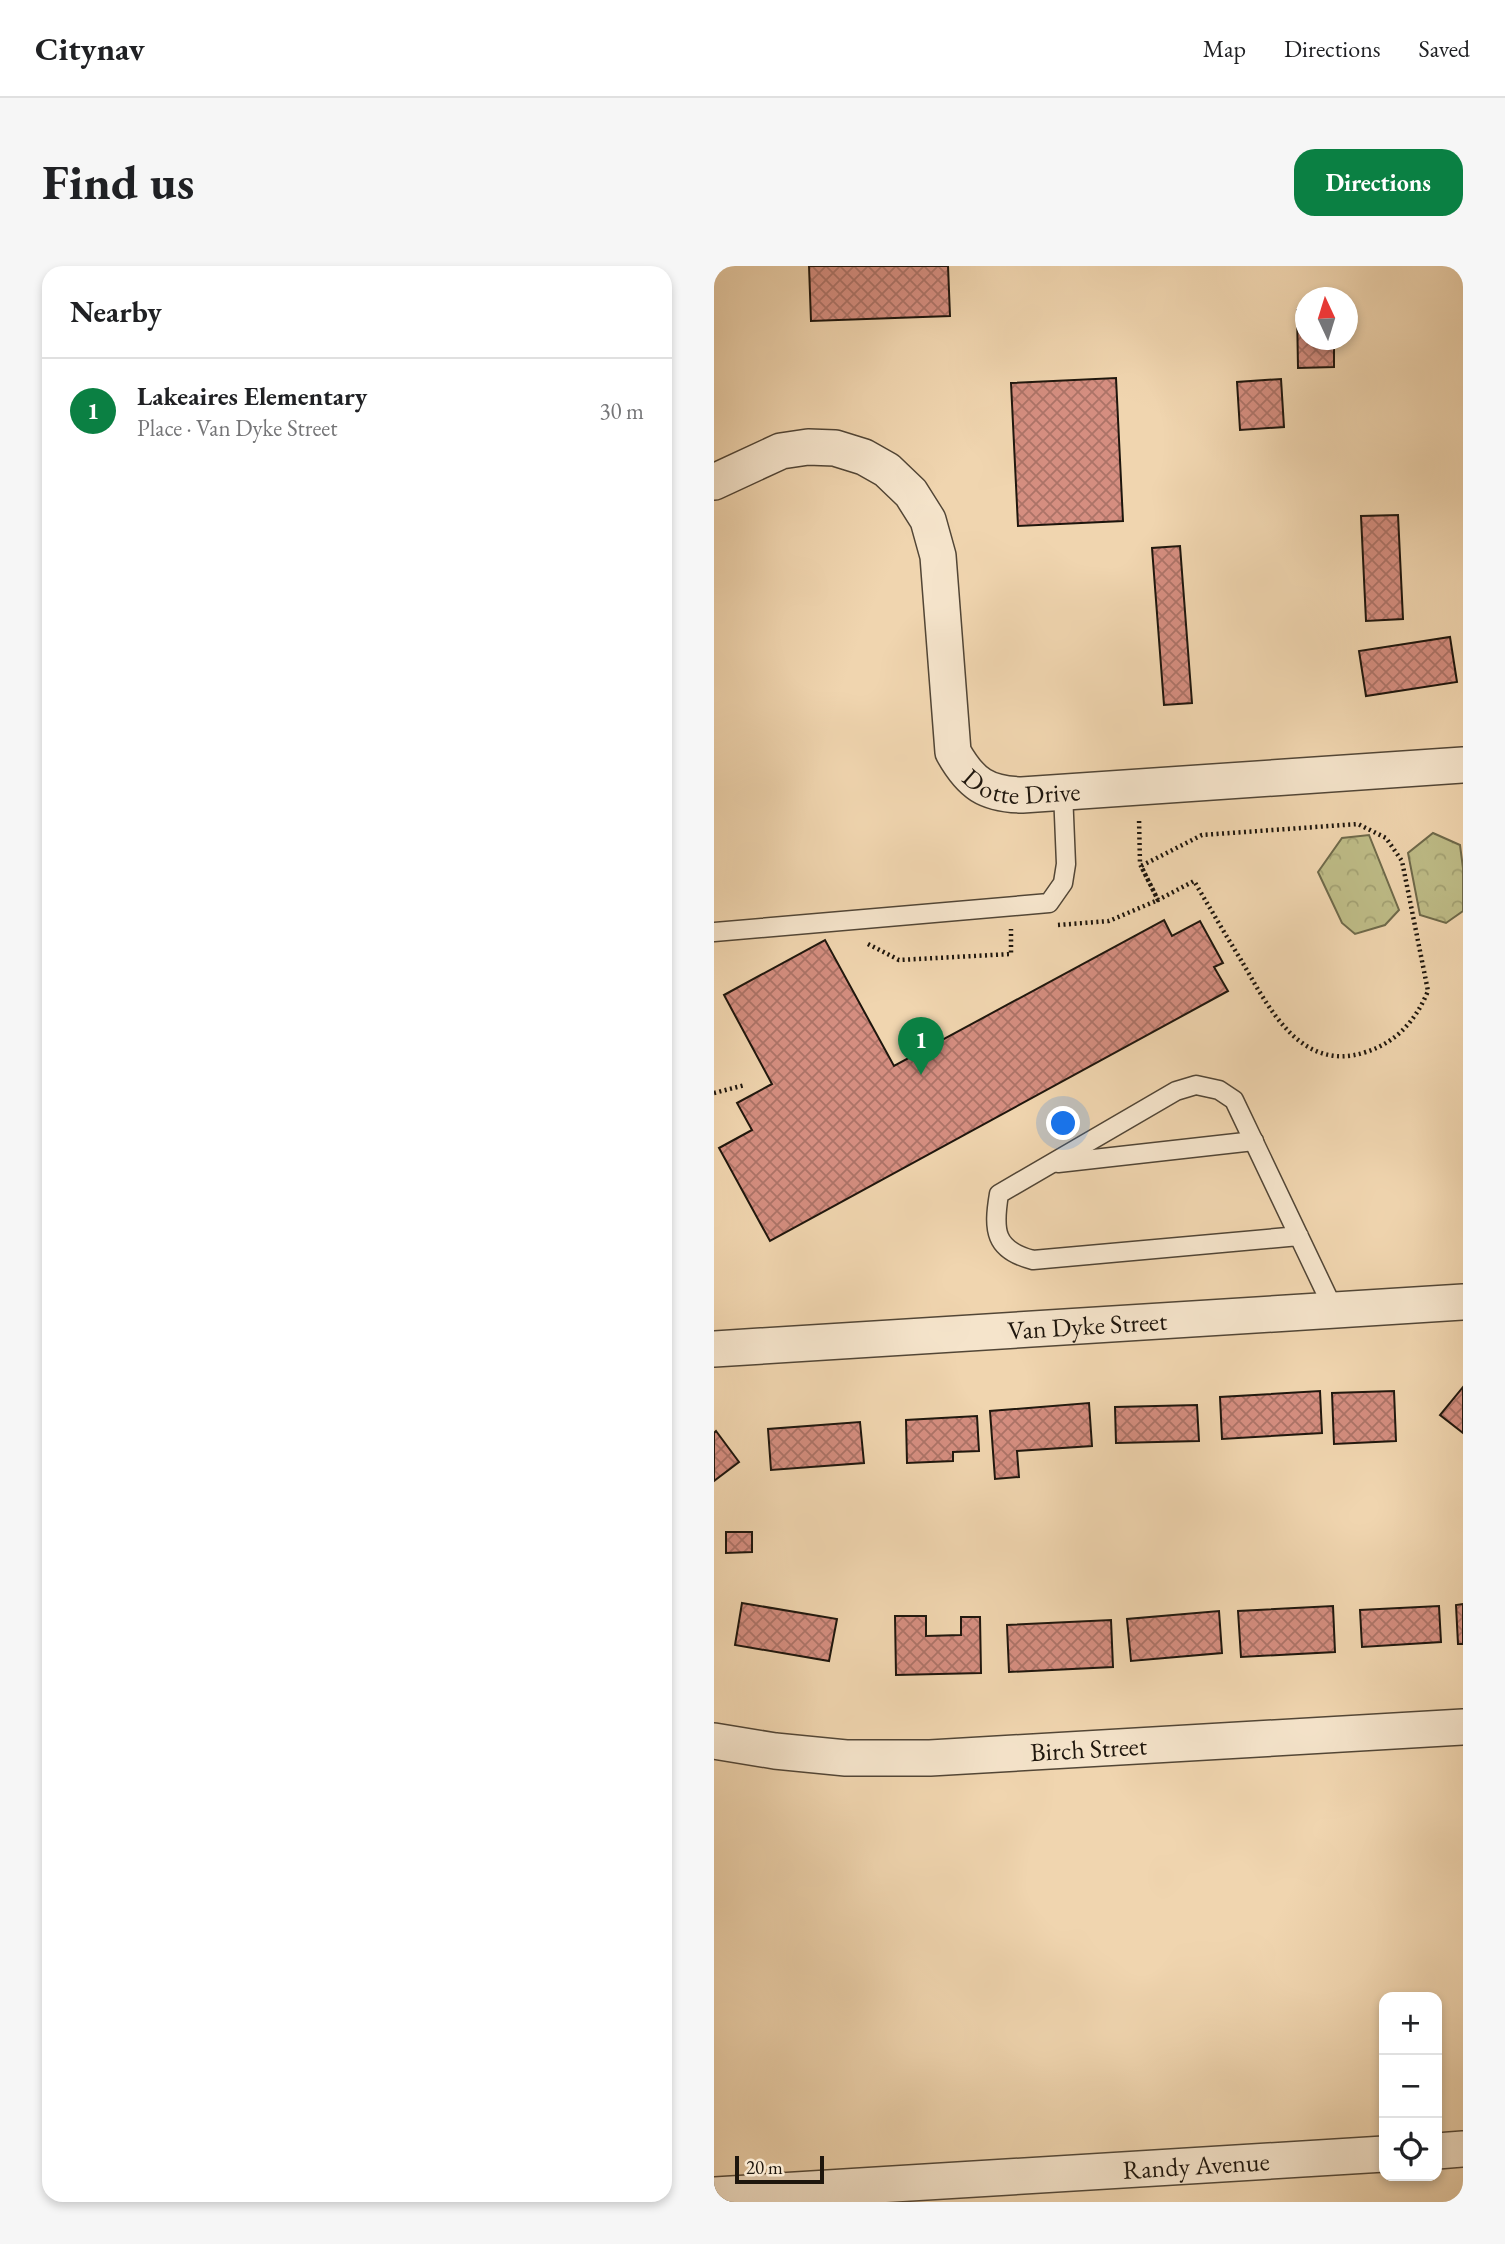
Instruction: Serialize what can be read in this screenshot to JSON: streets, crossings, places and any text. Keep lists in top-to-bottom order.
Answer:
{
  "streets": {
    "street": [
      "Dotte Drive",
      "Van Dyke Street",
      "Birch Street",
      "Randy Avenue"
    ]
  },
  "scale_bar": "20 m",
  "north": "top",
  "page": {
    "header": "Citynav",
    "nav": ["Map", "Directions", "Saved"],
    "buttons": "Directions",
    "title": "Find us",
    "heading": "Nearby",
    "list": [
      {
        "mark": "1",
        "name": "Lakeaires Elementary",
        "note": "Place · Van Dyke Street",
        "value": "30 m"
      }
    ],
    "pins": "1",
    "map_buttons": ["+", "−"],
    "scale": "20 m"
  }
}
